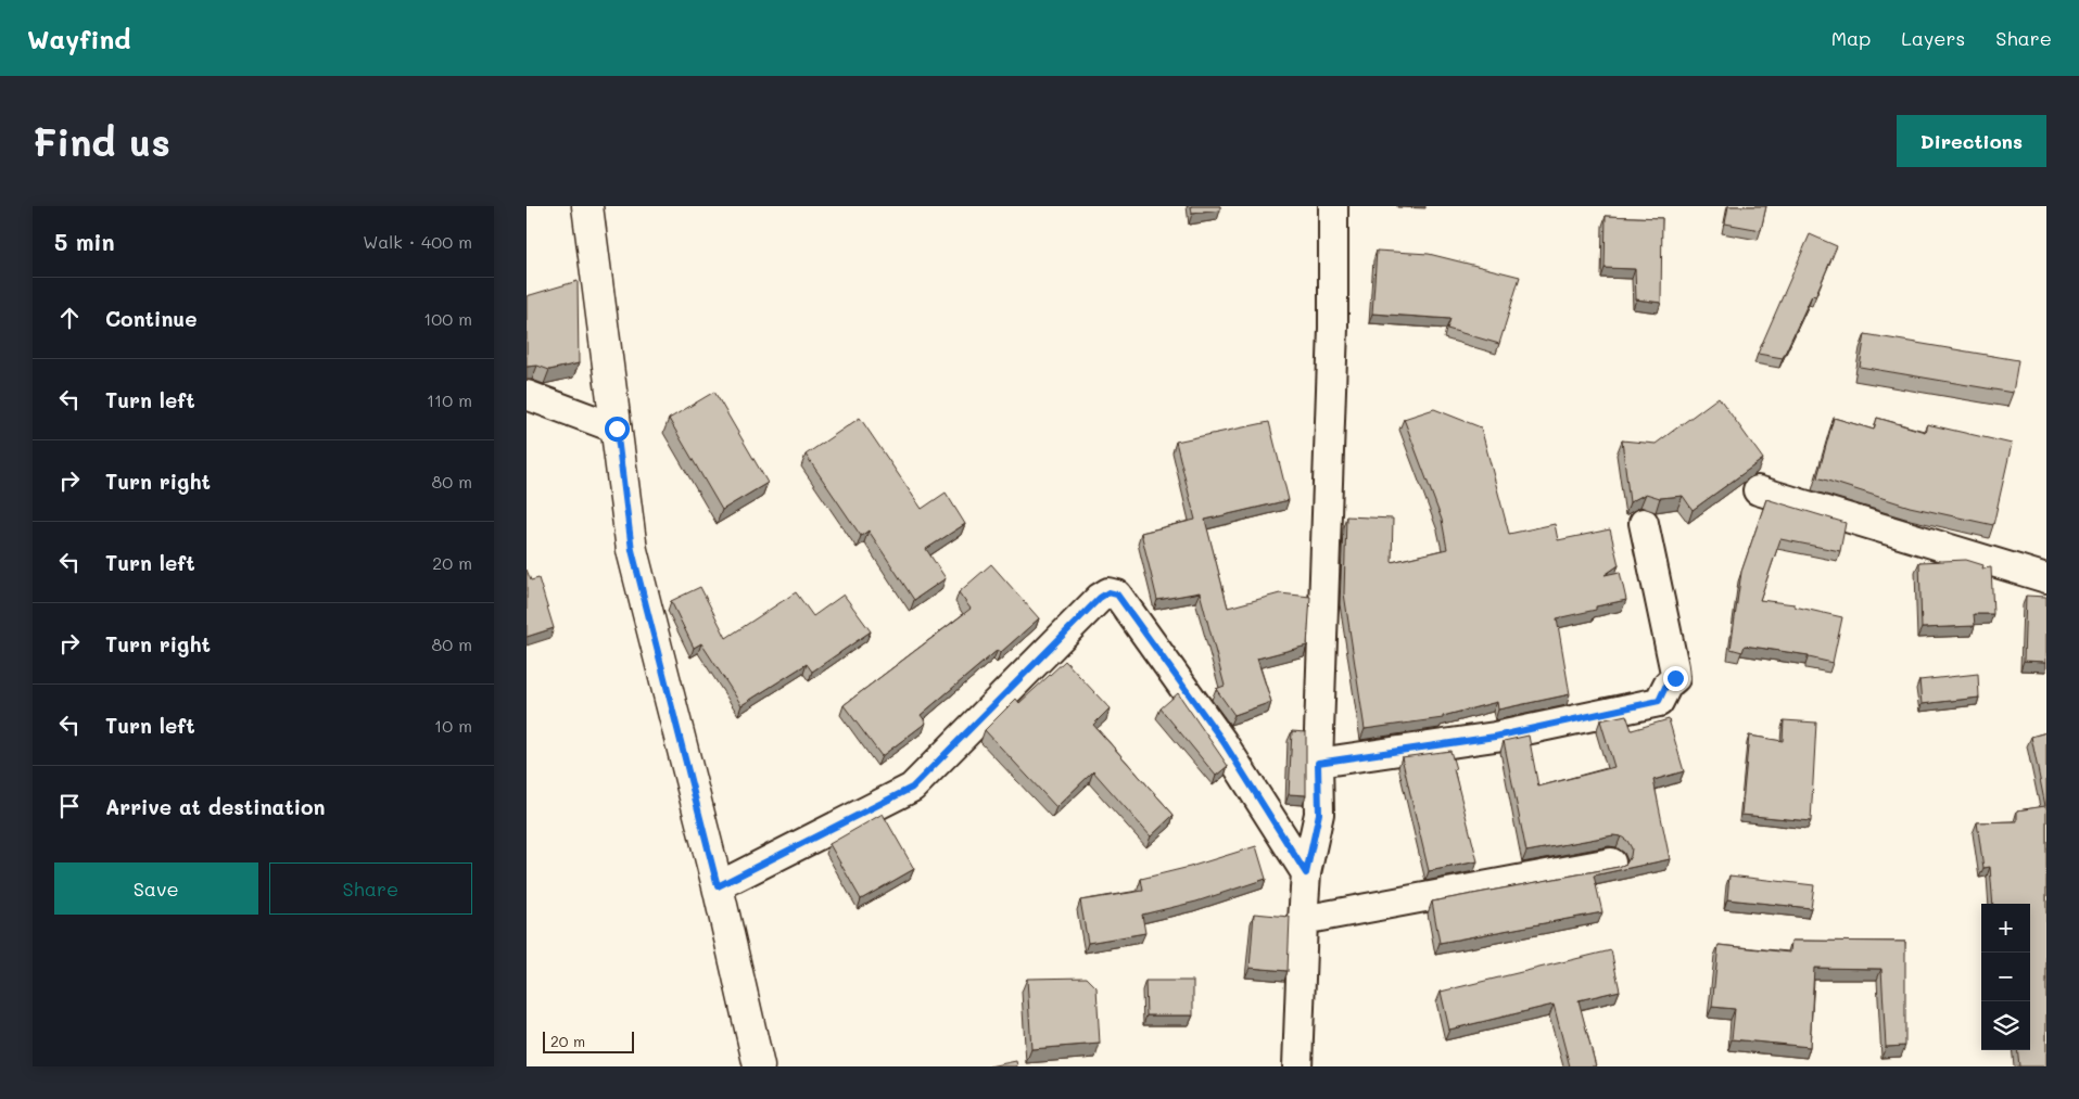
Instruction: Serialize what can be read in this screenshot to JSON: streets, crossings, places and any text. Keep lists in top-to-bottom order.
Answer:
{
  "scale_bar": "20 m",
  "page": {
    "header": "Wayfind",
    "nav": ["Map", "Layers", "Share"],
    "buttons": [
      "Directions",
      ["Save", "Share"]
    ],
    "title": "Find us",
    "heading": ["5 min", "Walk · 400 m"],
    "list": [
      ["Continue", "100 m"],
      ["Turn left", "110 m"],
      ["Turn right", "80 m"],
      ["Turn left", "20 m"],
      ["Turn right", "80 m"],
      ["Turn left", "10 m"],
      "Arrive at destination"
    ],
    "map_buttons": ["+", "−"],
    "scale": "20 m"
  }
}
